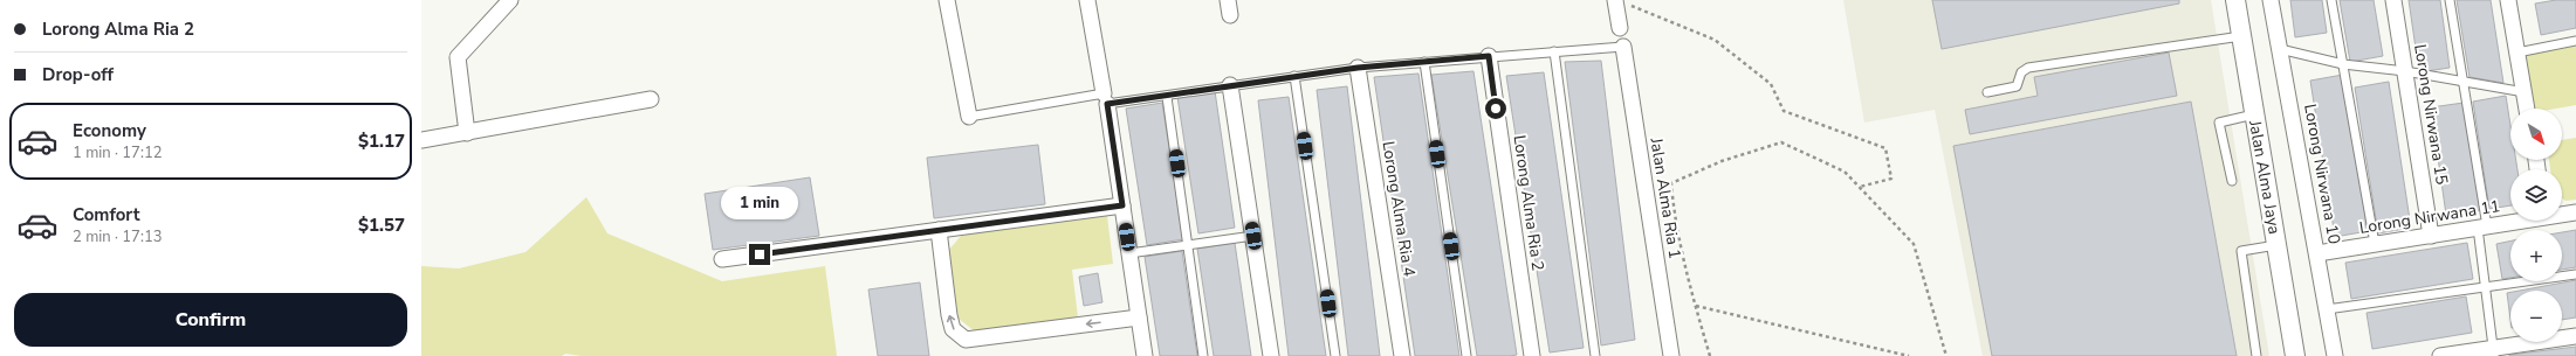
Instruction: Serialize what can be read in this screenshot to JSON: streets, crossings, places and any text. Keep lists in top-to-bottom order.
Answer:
{
  "streets": {
    "street": [
      "Lorong Nirwana 15",
      "Lorong Nirwana 10",
      "Jalan Alma Jaya",
      "Jalan Alma Ria 1",
      "Lorong Alma Ria 2",
      "Lorong Alma Ria 4",
      "Lorong Nirwana 11"
    ]
  },
  "crossings": [
    ["Lorong Nirwana 15", "Lorong Nirwana 11"],
    ["Lorong Nirwana 10", "Lorong Nirwana 11"]
  ],
  "north": "bottom right",
  "page": {
    "banner": ["Lorong Alma Ria 2", "Drop-off"],
    "list": [
      {
        "name": "Economy",
        "note": "1 min · 17:12",
        "value": "$1.17"
      },
      {
        "name": "Comfort",
        "note": "2 min · 17:13",
        "value": "$1.57"
      }
    ],
    "map_buttons": ["+", "−"],
    "bubble": "1 min",
    "buttons": "Confirm"
  }
}
